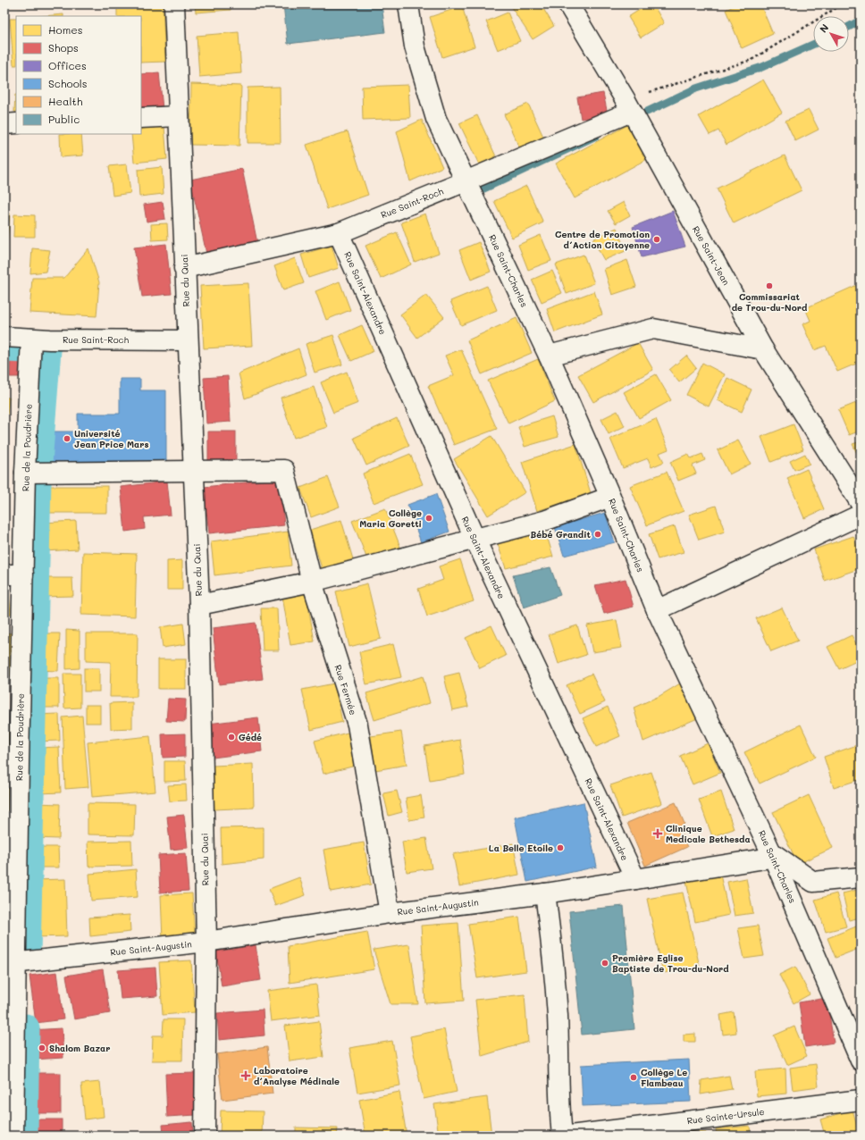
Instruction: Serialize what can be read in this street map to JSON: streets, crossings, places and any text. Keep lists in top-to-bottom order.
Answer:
{
  "streets": {
    "street": [
      "Rue Saint-Roch",
      "Rue Saint-Jean",
      "Rue Saint-Charles",
      "Rue du Quai",
      "Rue Saint-Alexandre",
      "Rue de la Poudrière",
      "Rue Fermée",
      "Rue Saint-Augustin",
      "Rue Sainte-Ursule"
    ]
  },
  "crossings": [
    ["Rue Saint-Roch", "Rue Saint-Jean"],
    ["Rue Saint-Roch", "Rue Saint-Charles"],
    ["Rue Saint-Roch", "Rue du Quai"],
    ["Rue Saint-Roch", "Rue Saint-Alexandre"],
    ["Rue Saint-Roch", "Rue de la Poudrière"],
    ["Rue Saint-Charles", "Rue Saint-Augustin"],
    ["Rue du Quai", "Rue Fermée"],
    ["Rue du Quai", "Rue Saint-Augustin"],
    ["Rue Saint-Alexandre", "Rue Saint-Augustin"],
    ["Rue de la Poudrière", "Rue Saint-Augustin"],
    ["Rue Fermée", "Rue Saint-Augustin"]
  ],
  "places": {
    "other": [
      "Centre de Promotion d´Action Citoyenne",
      "Commissariat de Trou-du-Nord",
      "Université Jean Price Mars",
      "Collège Maria Goretti",
      "Bébé Grandit",
      "Gédé",
      "La Belle Etoile",
      "Première Eglise Baptiste de Trou-du-Nord",
      "Shalom Bazar",
      "Collège Le Flambeau"
    ],
    "health": ["Clinique Medicale Bethesda", "Laboratoire d´Analyse Médinale"]
  },
  "legend": [
    "Homes",
    "Shops",
    "Offices",
    "Schools",
    "Health",
    "Public"
  ],
  "north": "top left"
}
